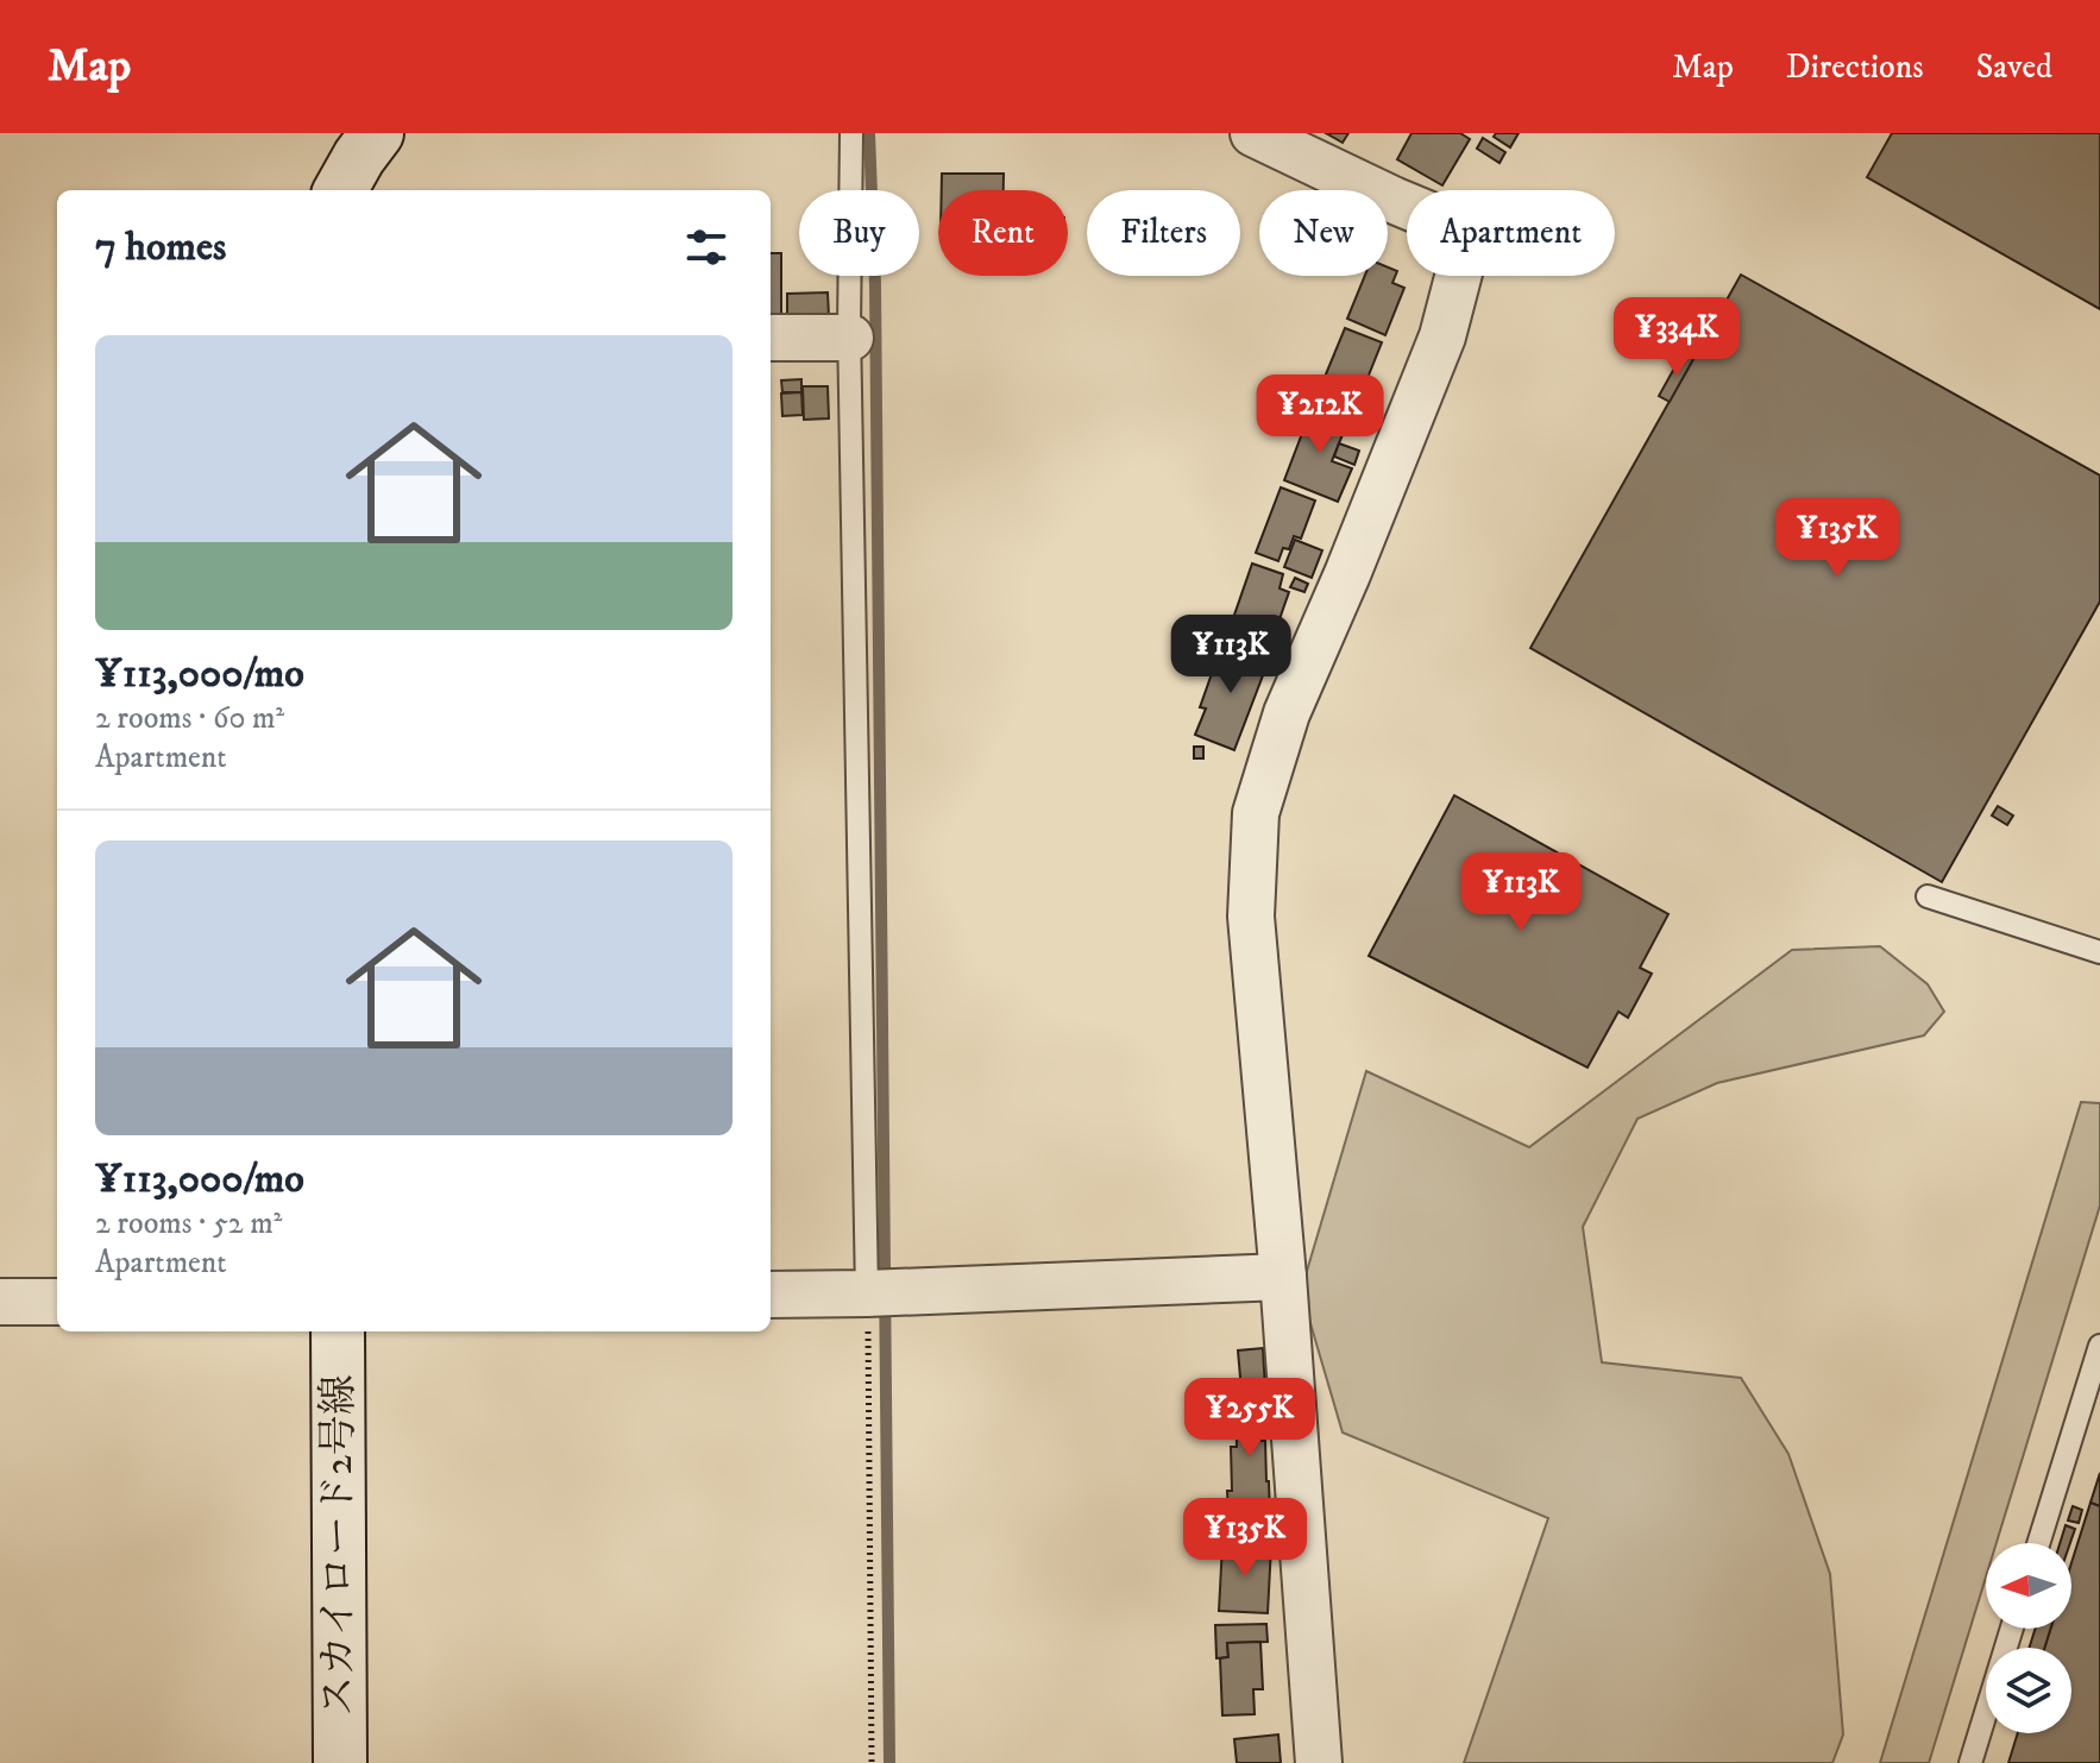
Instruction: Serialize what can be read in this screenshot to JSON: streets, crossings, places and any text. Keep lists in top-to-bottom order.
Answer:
{
  "streets": {
    "street": ["スカイロード2号線"]
  },
  "north": "left",
  "page": {
    "header": "Map",
    "nav": ["Map", "Directions", "Saved"],
    "chip": [
      "Buy",
      "Rent",
      "Filters",
      "New",
      "Apartment"
    ],
    "heading": "7 homes",
    "price": [
      "¥334K",
      "¥212K",
      "¥135K",
      "¥113K",
      "¥113K",
      "¥255K",
      "¥135K"
    ],
    "list": [
      {
        "name": "¥113,000/mo",
        "note": "2 rooms · 60 m² · Apartment"
      },
      {
        "name": "¥113,000/mo",
        "note": "2 rooms · 52 m² · Apartment"
      }
    ]
  }
}
